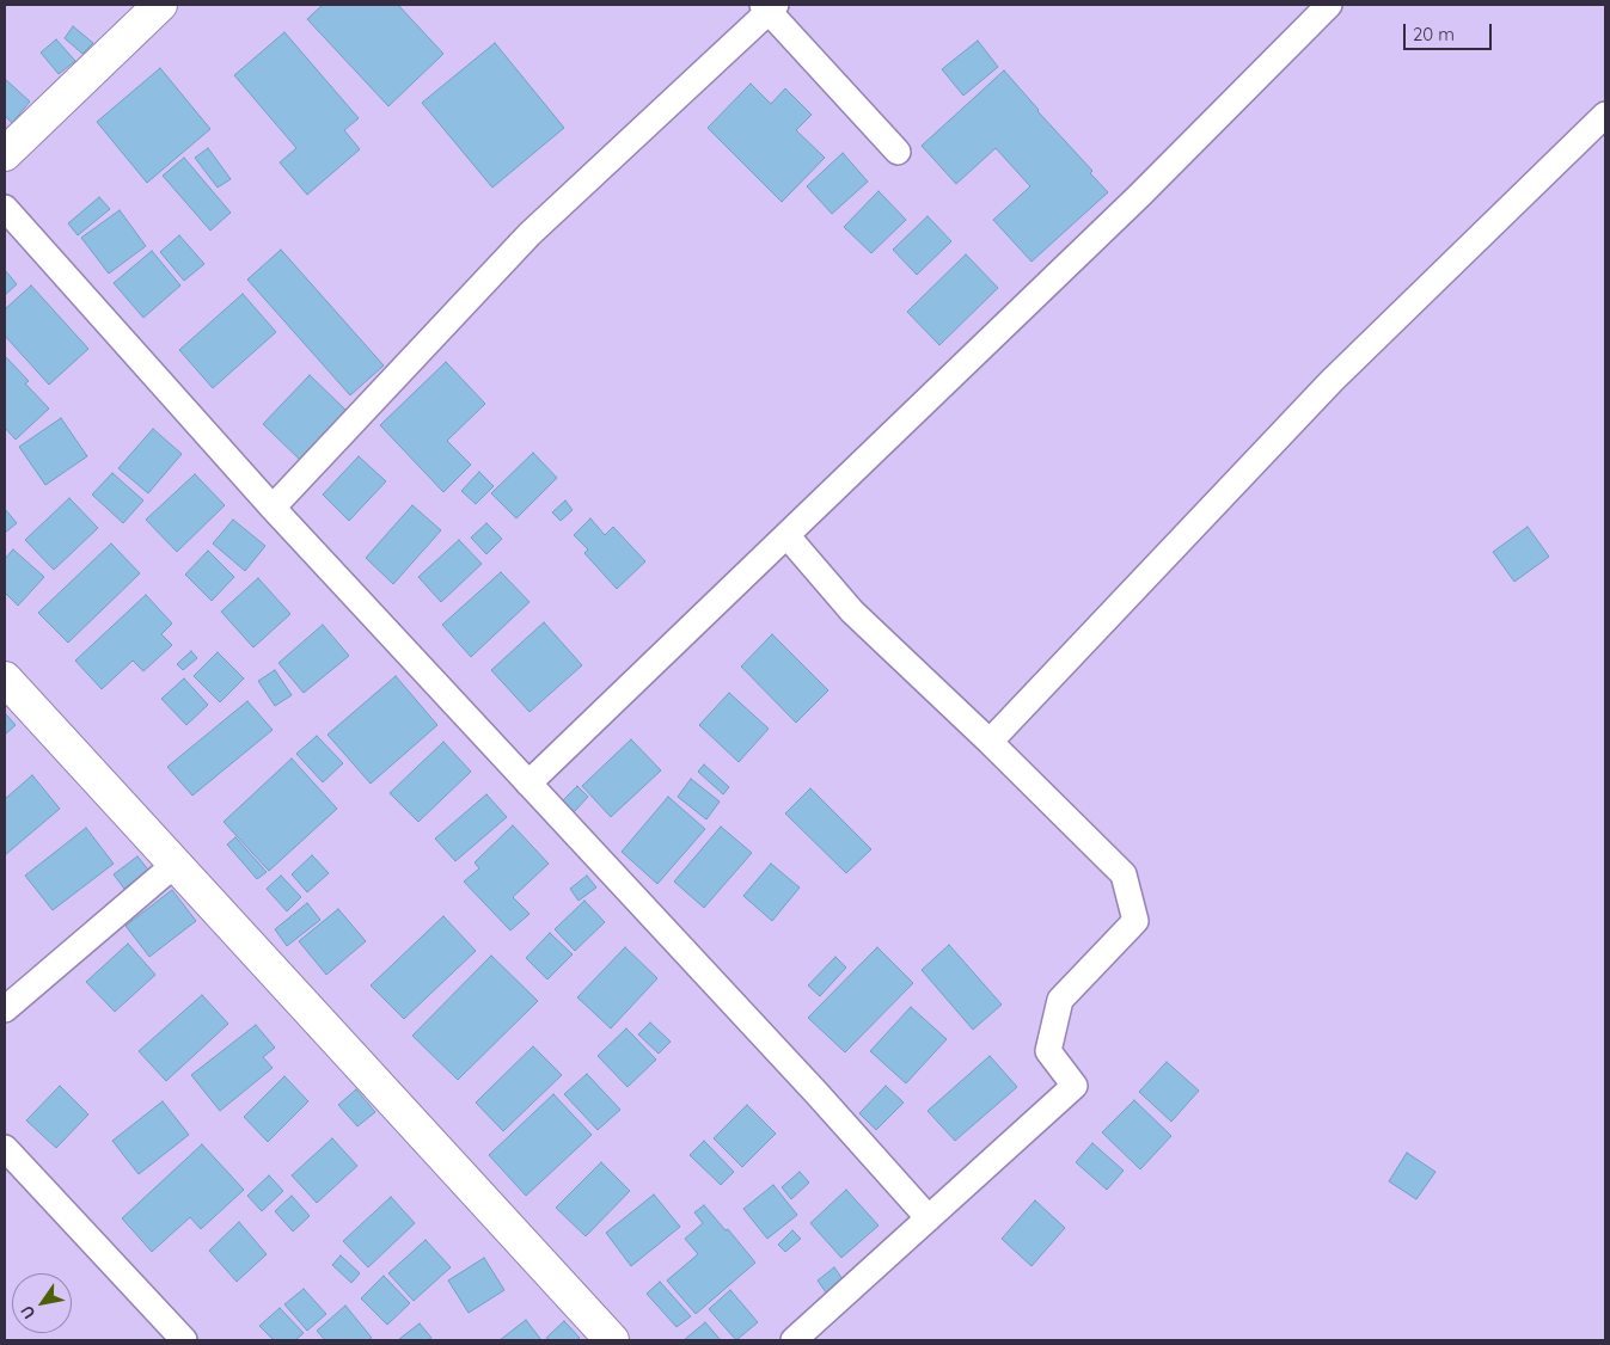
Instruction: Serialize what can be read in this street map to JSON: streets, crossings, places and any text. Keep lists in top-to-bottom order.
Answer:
{
  "scale_bar": "20 m",
  "north": "bottom left"
}
